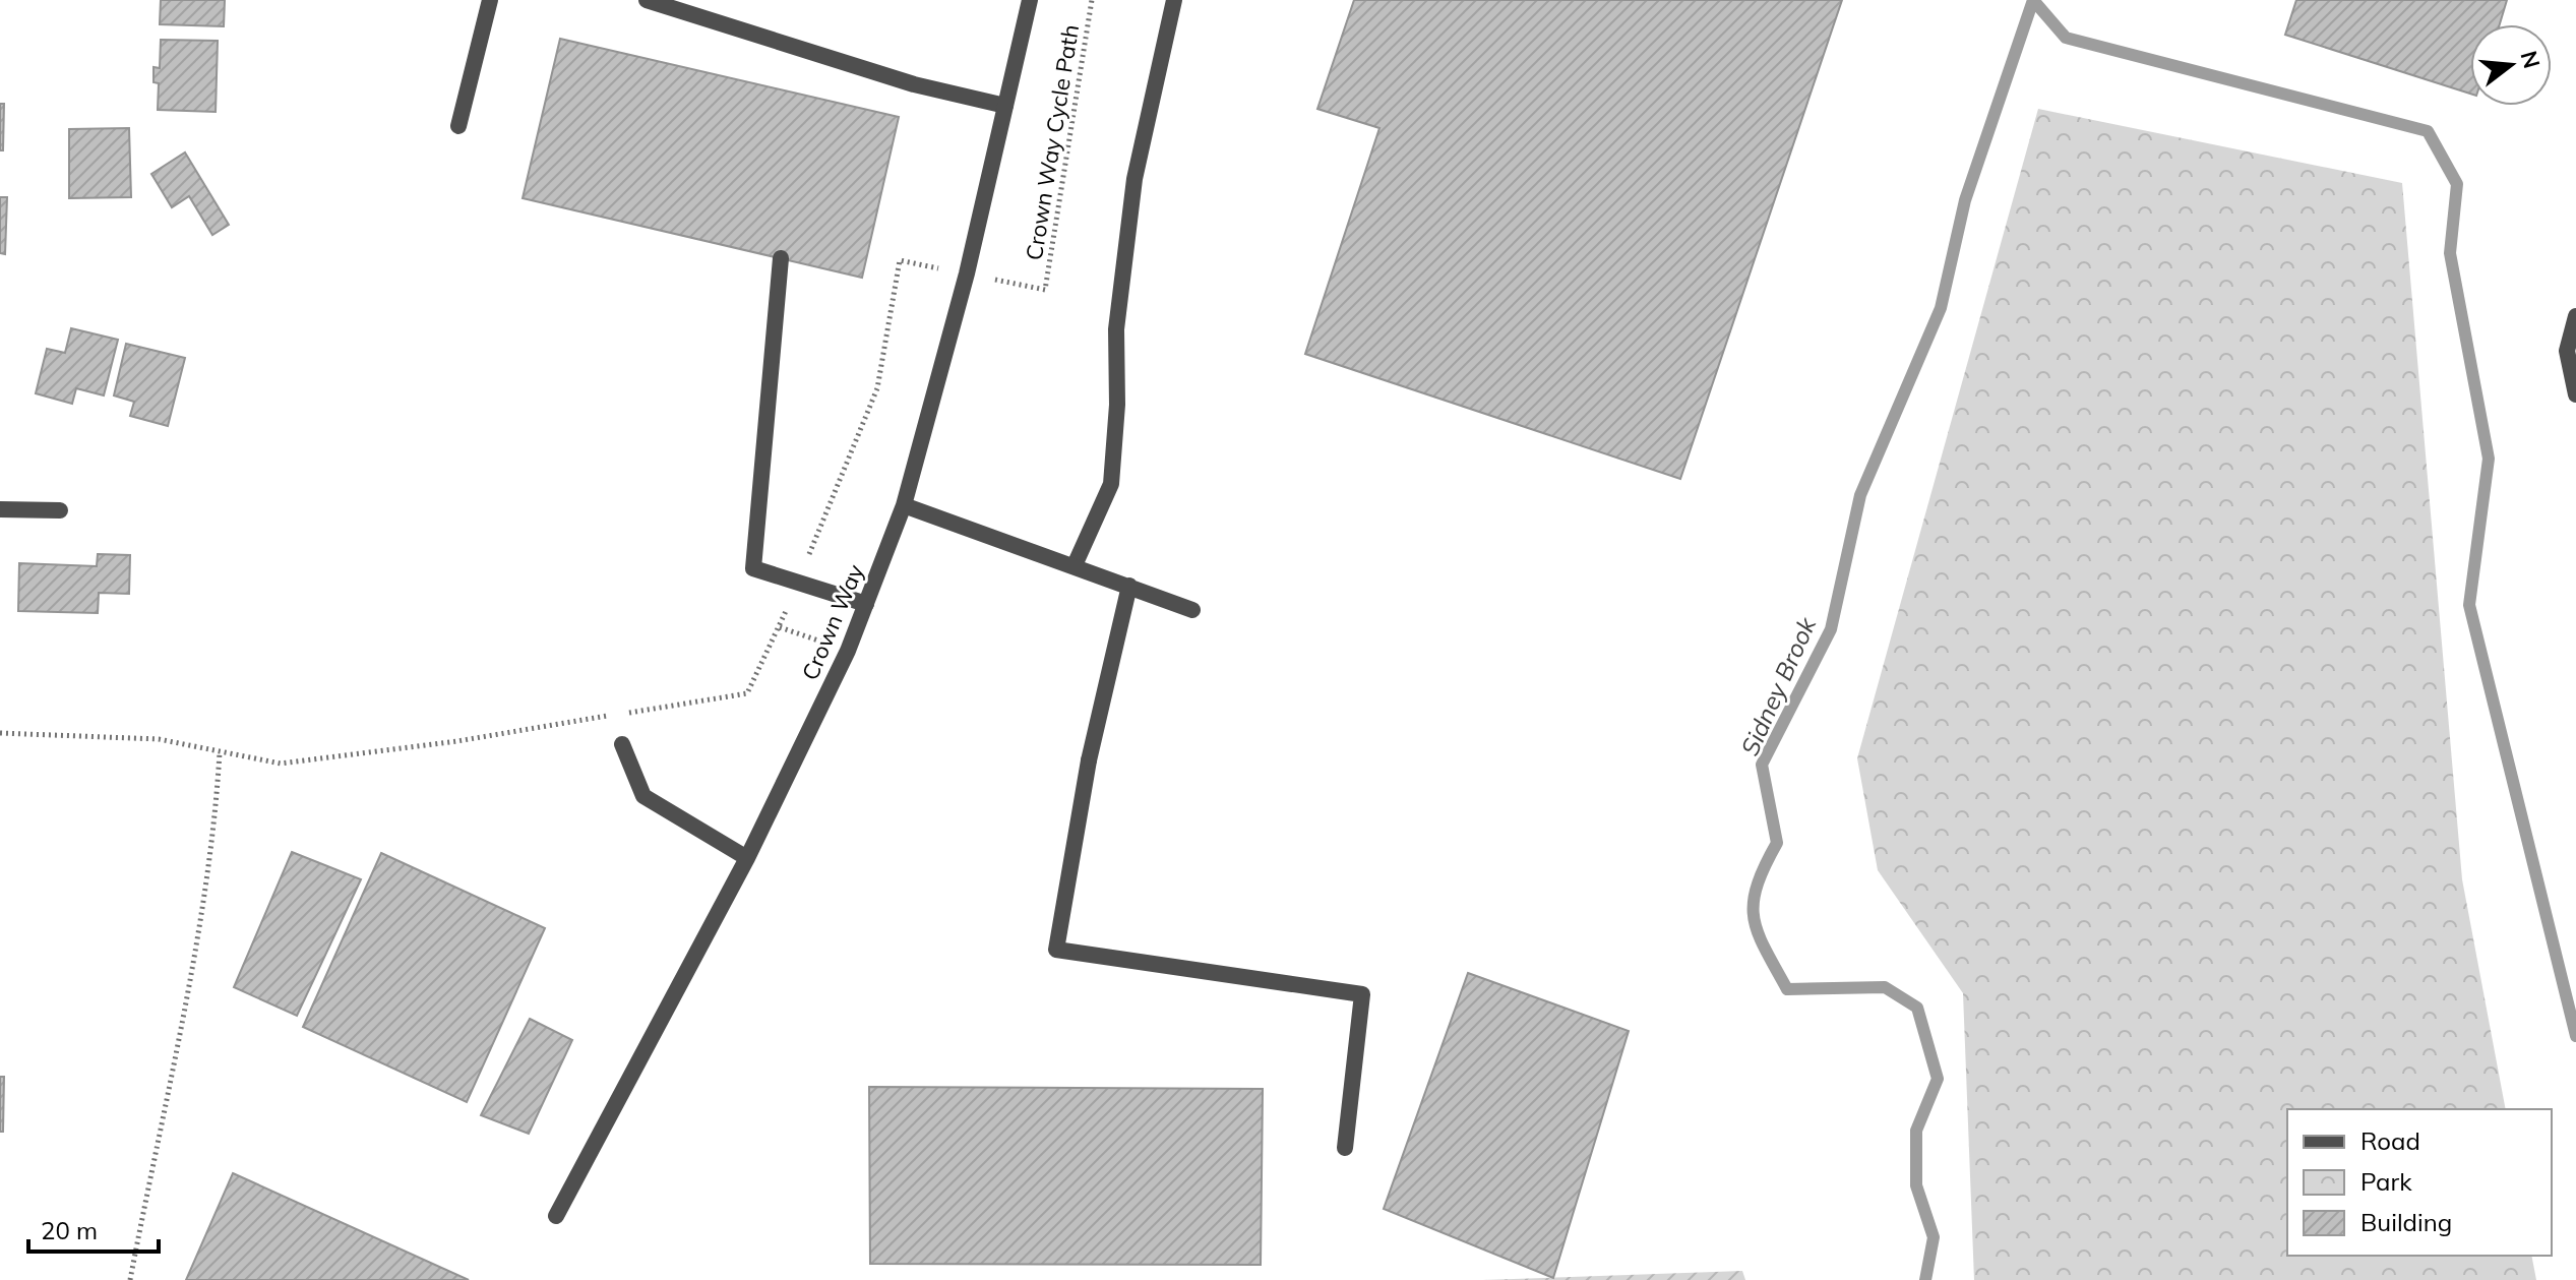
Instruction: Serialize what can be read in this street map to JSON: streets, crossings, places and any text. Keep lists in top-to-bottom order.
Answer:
{
  "streets": {
    "street": ["Crown Way"],
    "path": ["Crown Way Cycle Path"]
  },
  "water": ["Sidney Brook"],
  "legend": ["Road", "Park", "Building"],
  "scale_bar": "20 m",
  "north": "right"
}
